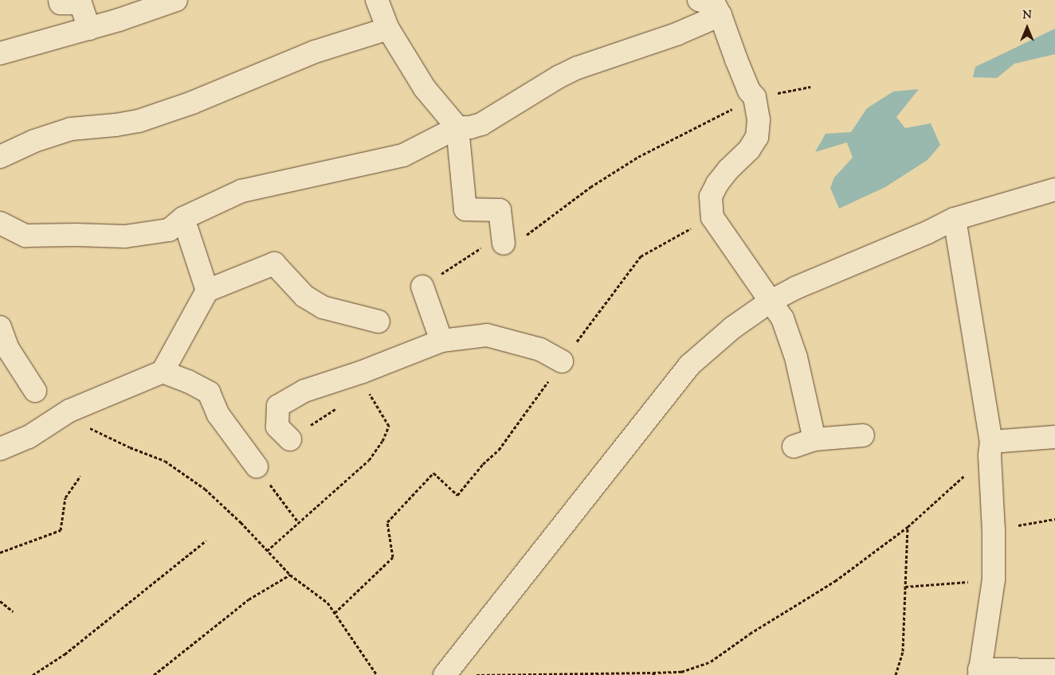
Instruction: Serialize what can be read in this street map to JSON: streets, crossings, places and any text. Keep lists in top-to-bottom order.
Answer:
{
  "north": "top"
}
